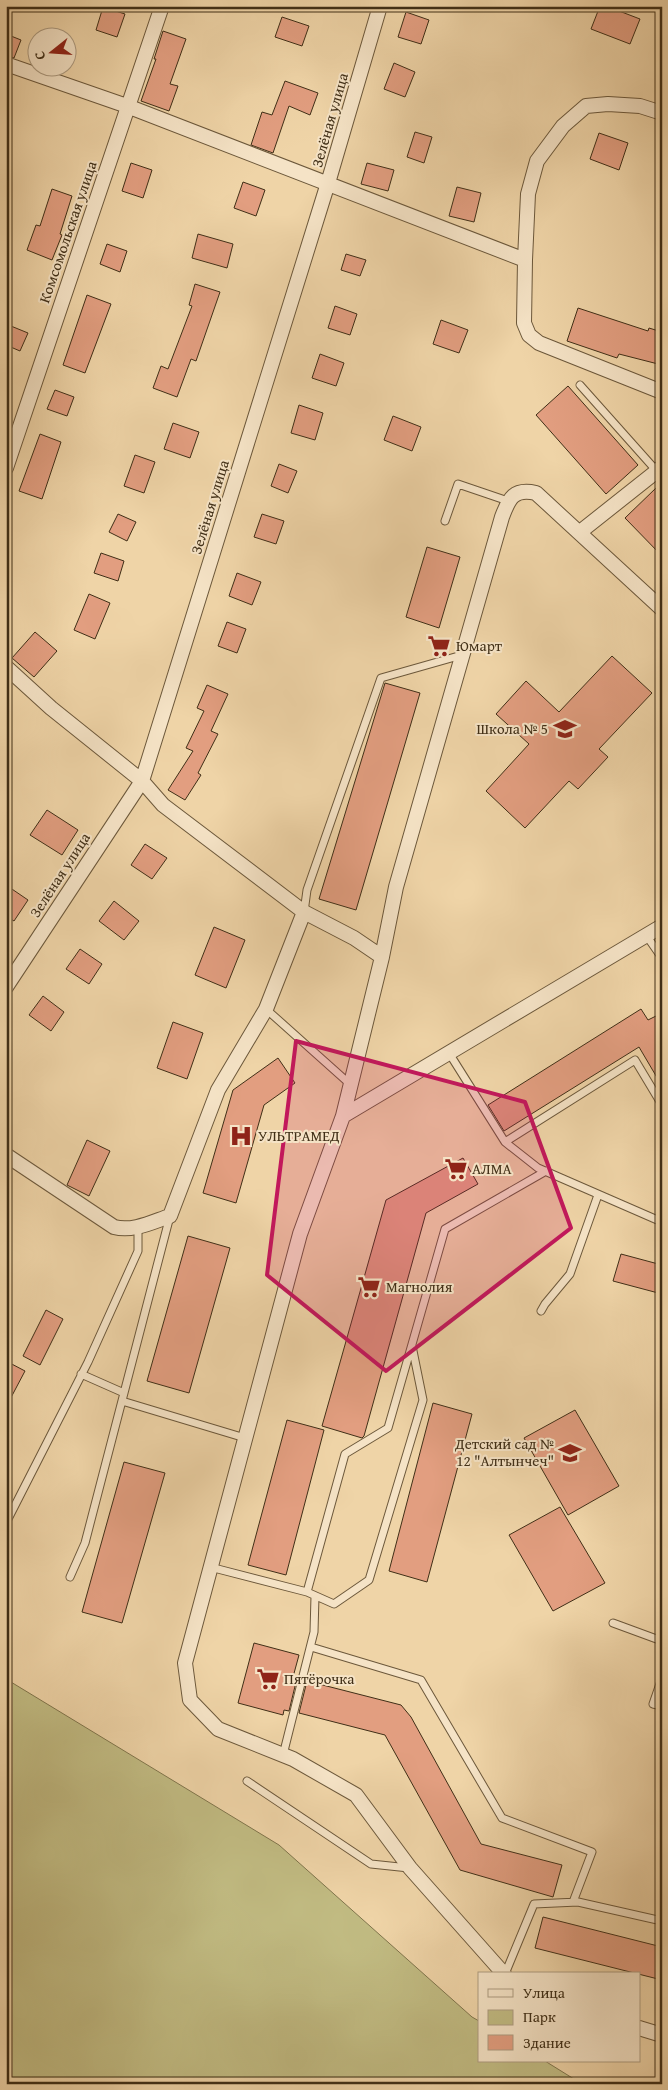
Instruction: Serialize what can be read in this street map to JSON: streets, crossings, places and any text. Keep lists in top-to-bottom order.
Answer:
{
  "streets": {
    "street": ["Зелёная улица", "Комсомольская улица"]
  },
  "places": {
    "supermarket": [
      "Юмарт",
      "АЛМА",
      "Магнолия",
      "Пятёрочка"
    ],
    "school or university": ["Школа № 5", "Детский сад № 12 \"Алтынчеч\""],
    "hospital": ["УЛЬТРАМЕД"]
  },
  "legend": ["Улица", "Парк", "Здание"],
  "north": "left"
}
